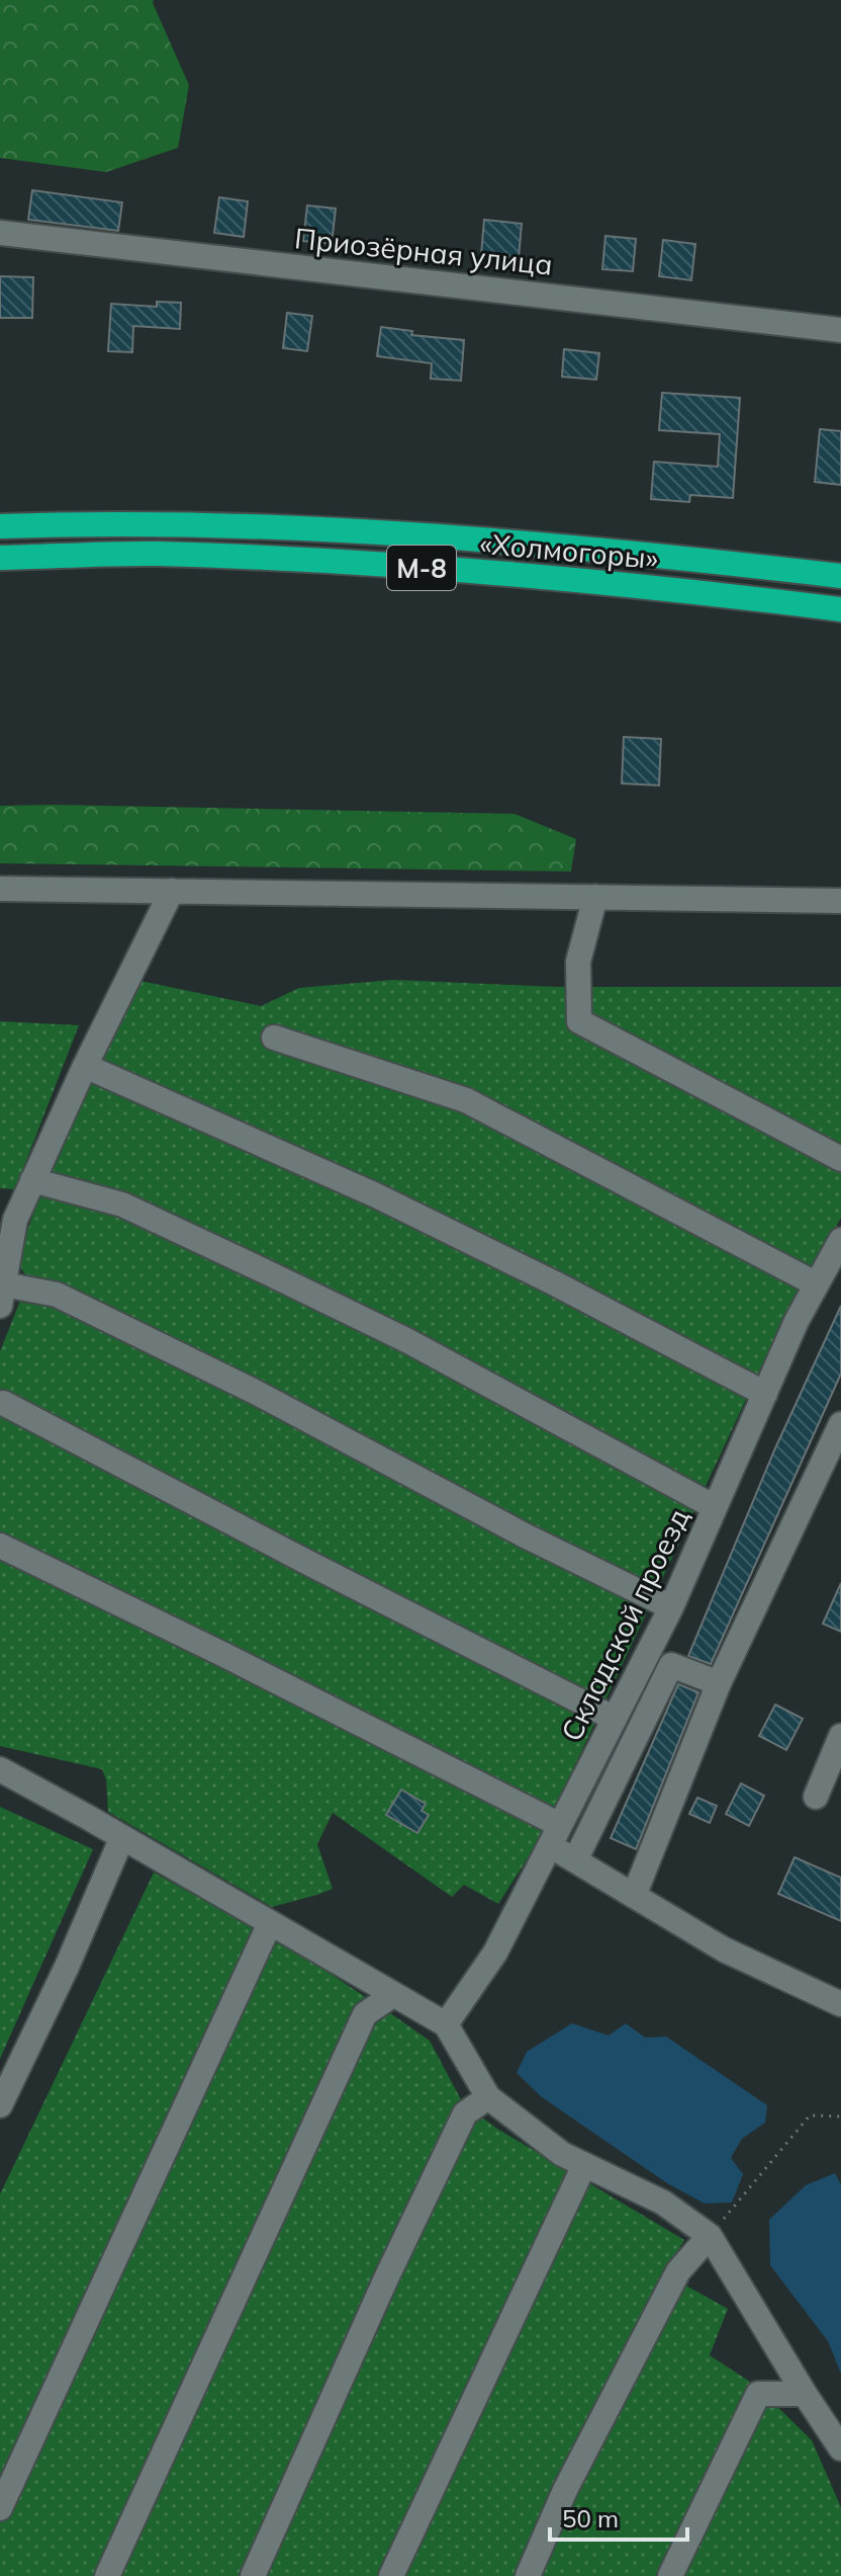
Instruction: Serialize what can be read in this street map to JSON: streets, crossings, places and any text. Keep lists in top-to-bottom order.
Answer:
{
  "streets": {
    "highway": ["«Холмогоры»", "М-8"],
    "street": ["Приозёрная улица", "Складской проезд"]
  },
  "scale_bar": "50 m"
}
